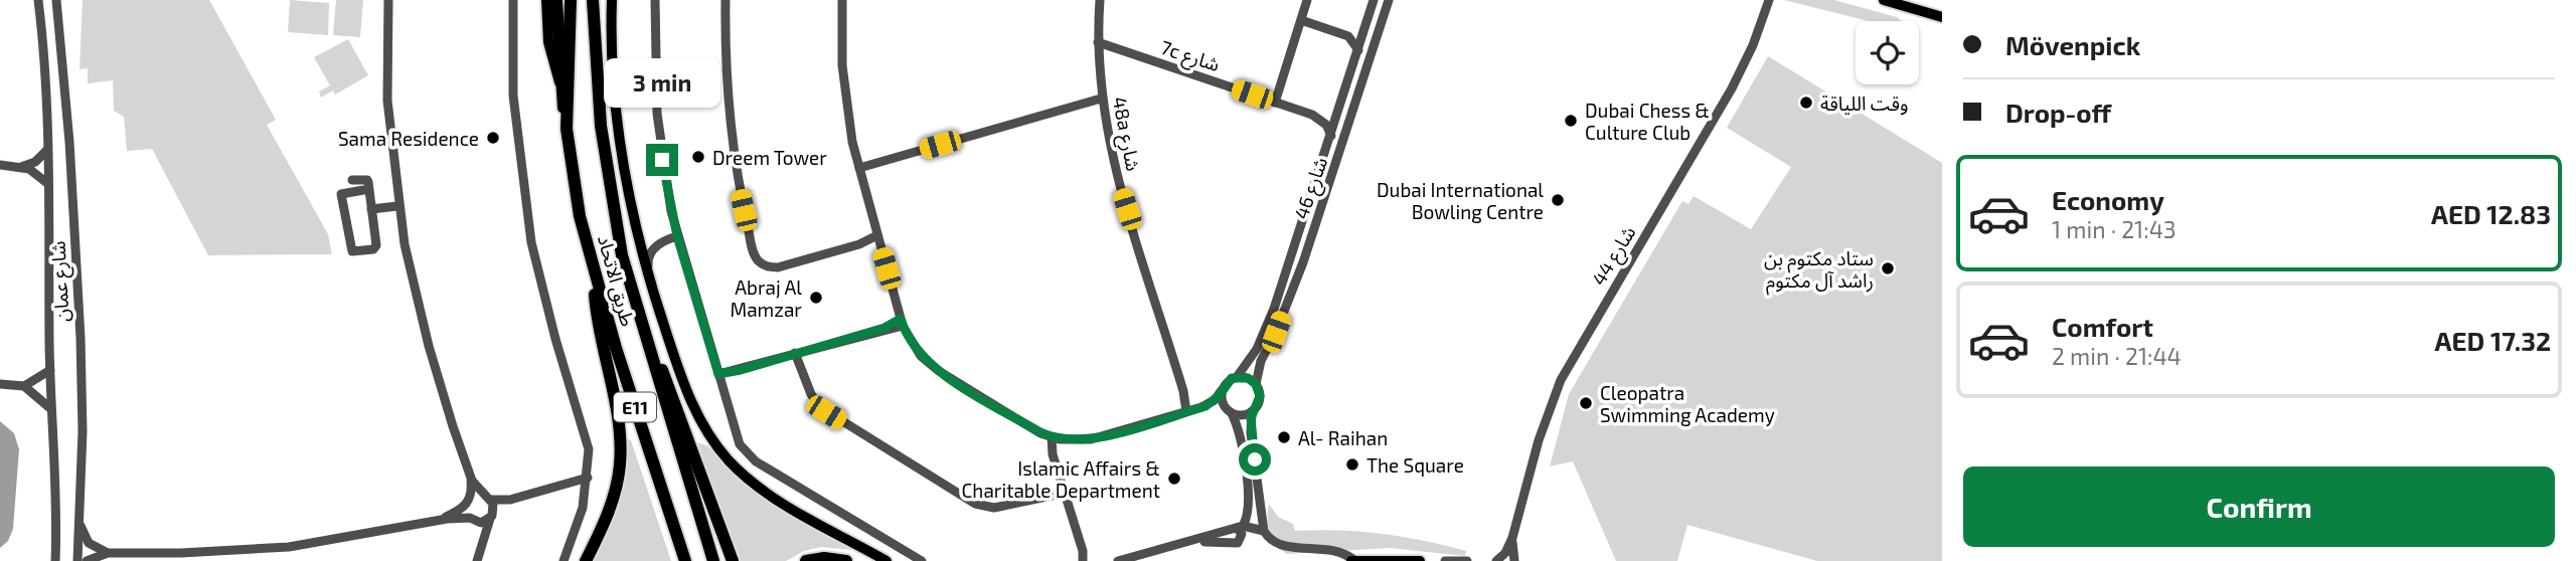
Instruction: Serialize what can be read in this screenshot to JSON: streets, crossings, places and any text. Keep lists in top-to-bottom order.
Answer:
{
  "streets": {
    "highway": ["طريق الاتحاد", "E11"],
    "street": [
      "7c شارع",
      "48a شارع",
      "شارع 46",
      "شارع 44",
      "شارع عمان"
    ]
  },
  "crossings": [
    ["7c شارع", "48a شارع"],
    ["7c شارع", "شارع 46"]
  ],
  "places": [
    "وقت اللياقة",
    "Dubai Chess & Culture Club",
    "Sama Residence",
    "Dreem Tower",
    "Dubai International Bowling Centre",
    "ستاد مكتوم بن راشد آل مكتوم",
    "Abraj Al Mamzar",
    "Cleopatra Swimming Academy",
    "Al- Raihan",
    "The Square",
    "Islamic Affairs & Charitable Department"
  ],
  "page": {
    "banner": ["Mövenpick", "Drop-off"],
    "bubble": "3 min",
    "list": [
      {
        "name": "Economy",
        "note": "1 min · 21:43",
        "value": "AED 12.83"
      },
      {
        "name": "Comfort",
        "note": "2 min · 21:44",
        "value": "AED 17.32"
      }
    ],
    "buttons": "Confirm"
  }
}
